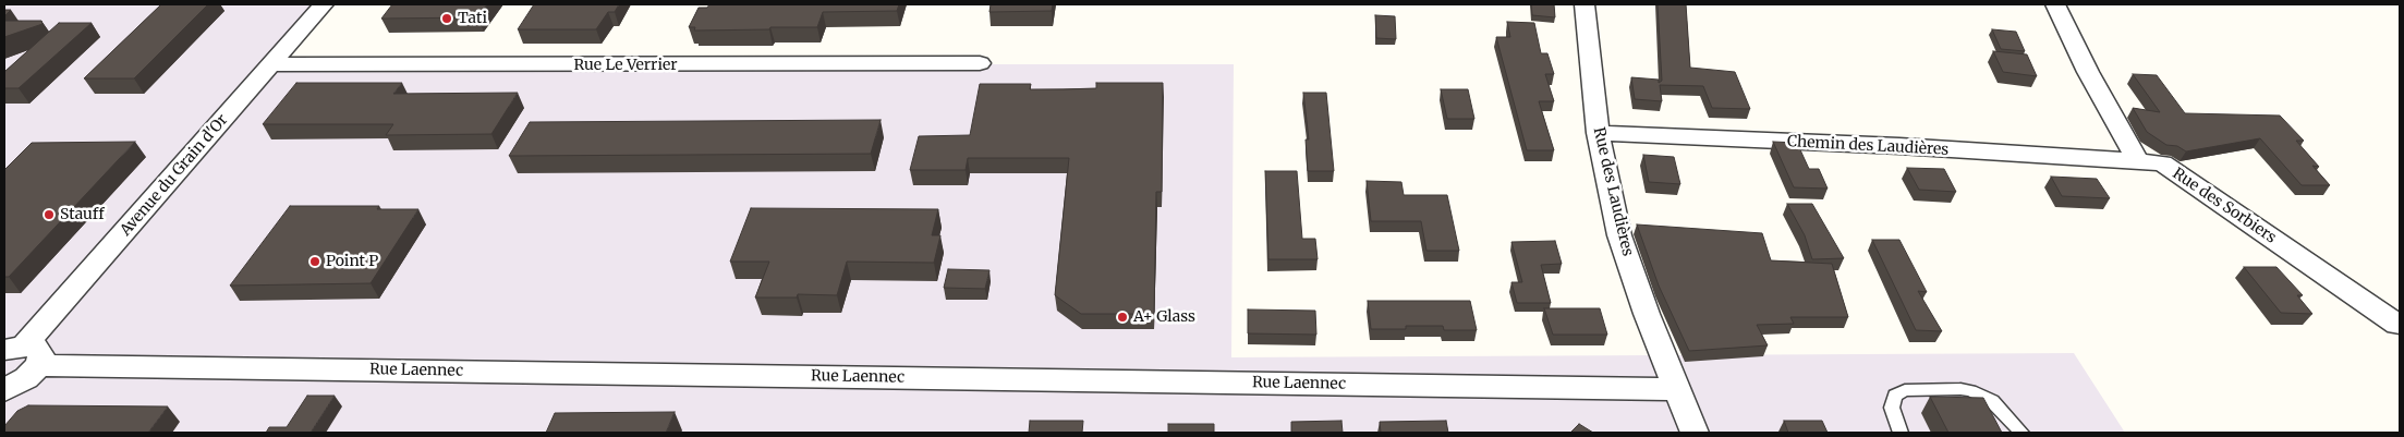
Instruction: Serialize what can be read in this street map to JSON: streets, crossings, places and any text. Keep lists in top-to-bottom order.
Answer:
{
  "streets": {
    "street": [
      "Rue Le Verrier",
      "Chemin des Laudières",
      "Avenue du Grain d'Or",
      "Rue des Laudières",
      "Rue des Sorbiers",
      "Rue Laennec"
    ]
  },
  "crossings": [
    ["Rue Le Verrier", "Avenue du Grain d'Or"],
    ["Chemin des Laudières", "Rue des Laudières"],
    ["Chemin des Laudières", "Rue des Sorbiers"],
    ["Avenue du Grain d'Or", "Rue Laennec"],
    ["Rue des Laudières", "Rue Laennec"]
  ],
  "places": [
    "Tati",
    "Stauff",
    "Point P",
    "A+ Glass"
  ]
}
